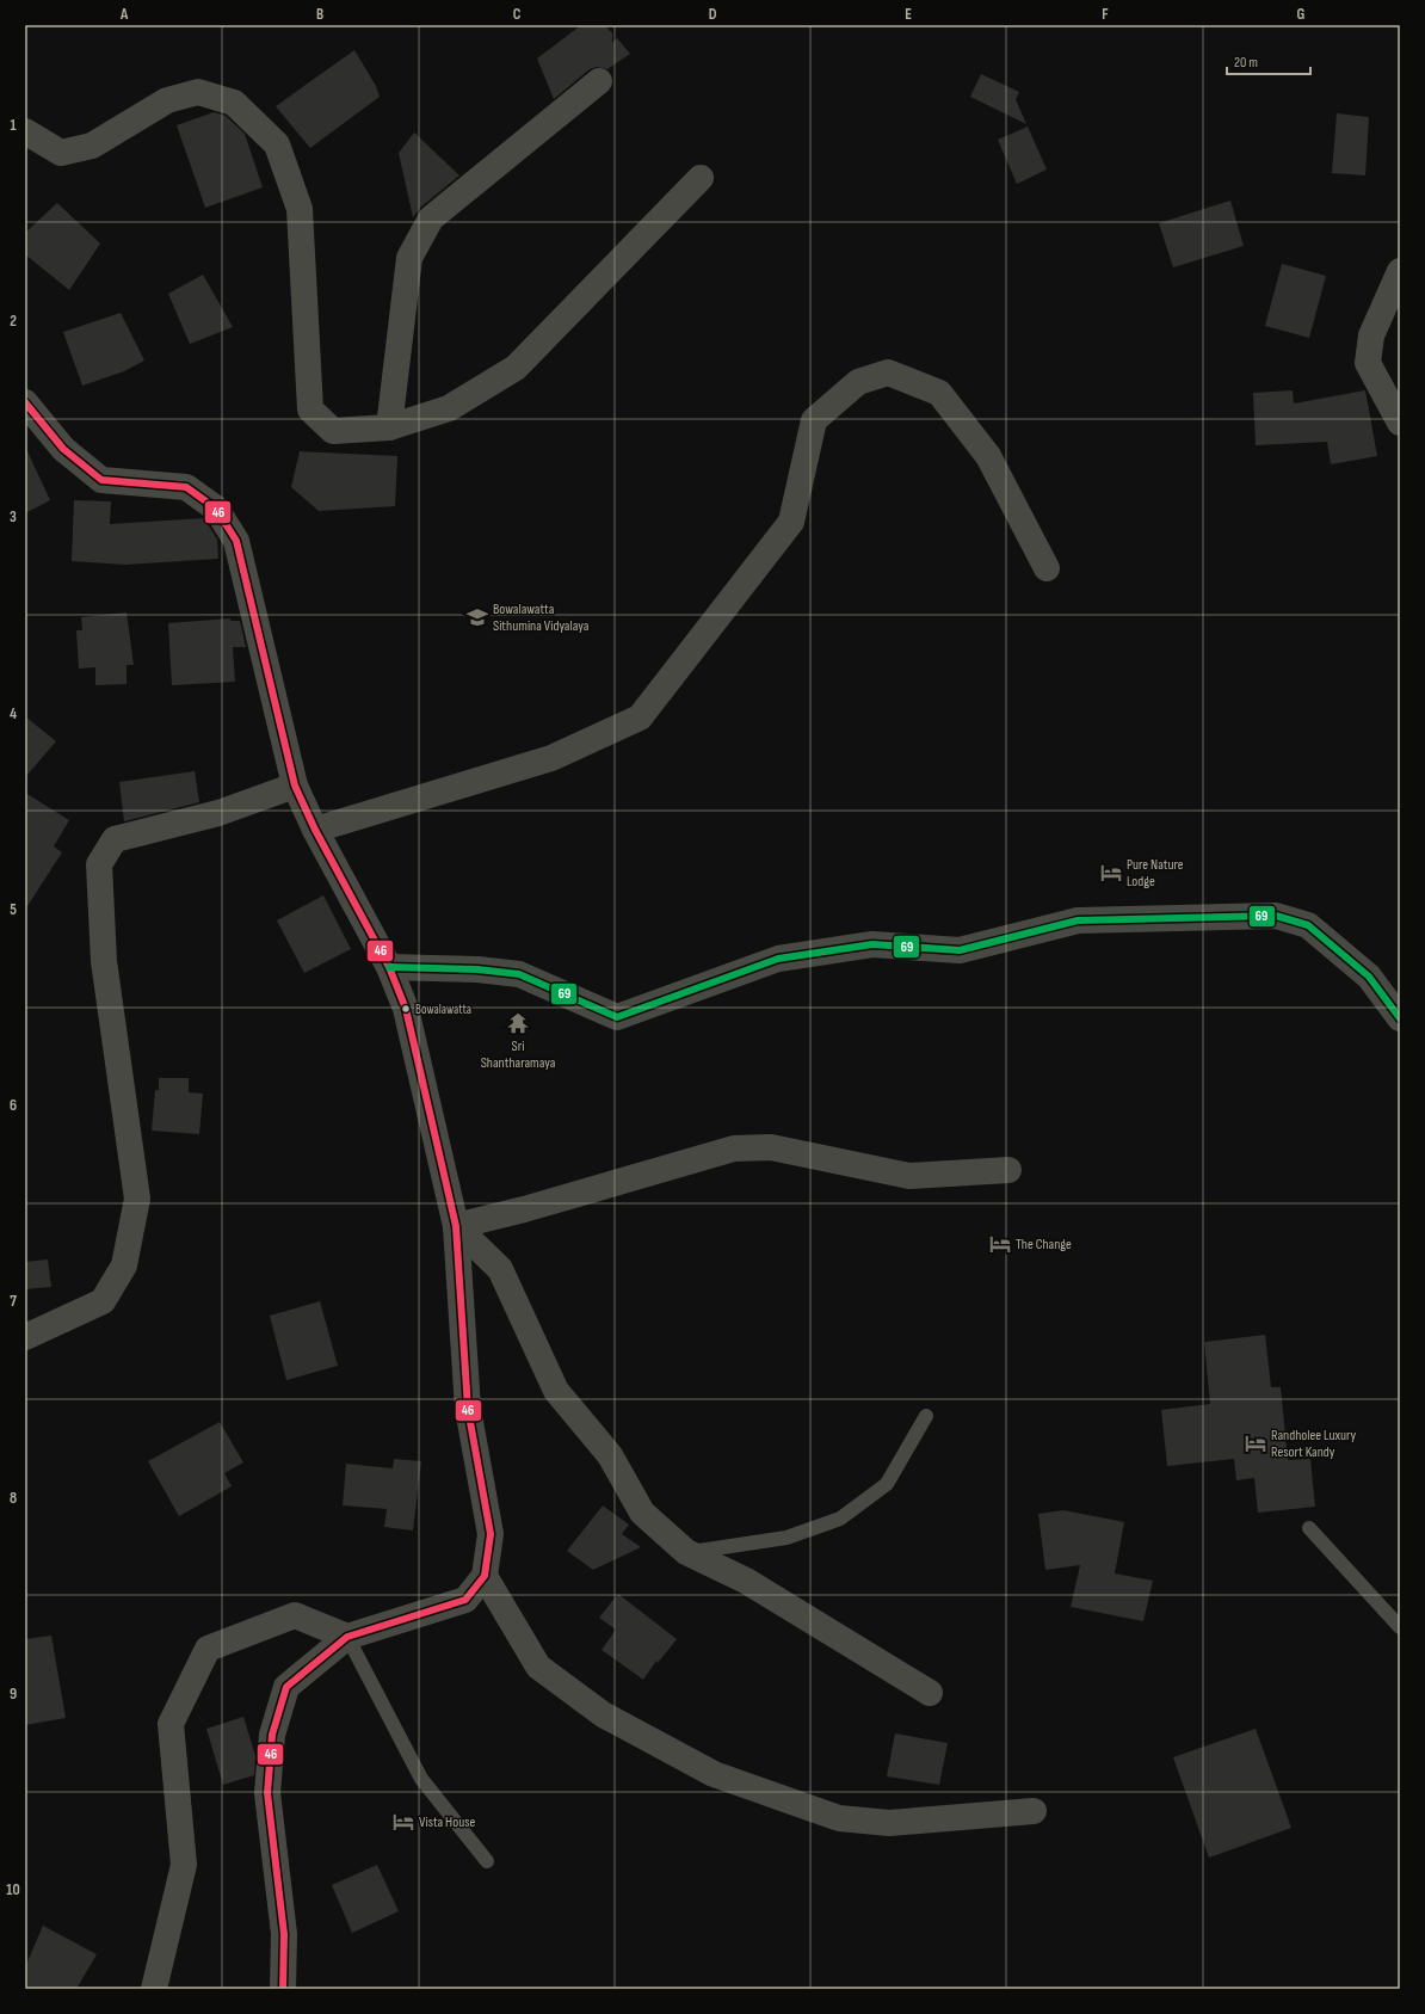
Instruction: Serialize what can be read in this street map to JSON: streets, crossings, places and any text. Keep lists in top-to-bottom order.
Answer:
{
  "places": {
    "school or university": ["Bowalawatta Sithumina Vidyalaya"],
    "hotel": [
      "Pure Nature Lodge",
      "The Change",
      "Randholee Luxury Resort Kandy",
      "Vista House"
    ],
    "other": ["Bowalawatta"],
    "temple": ["Sri Shantharamaya"]
  },
  "lines": ["transit line 46", "transit line 69"],
  "scale_bar": "20 m",
  "grid": {
    "columns": [
      "A",
      "B",
      "C",
      "D",
      "E",
      "F",
      "G"
    ],
    "rows": [
      "1",
      "2",
      "3",
      "4",
      "5",
      "6",
      "7",
      "8",
      "9",
      "10"
    ]
  }
}
